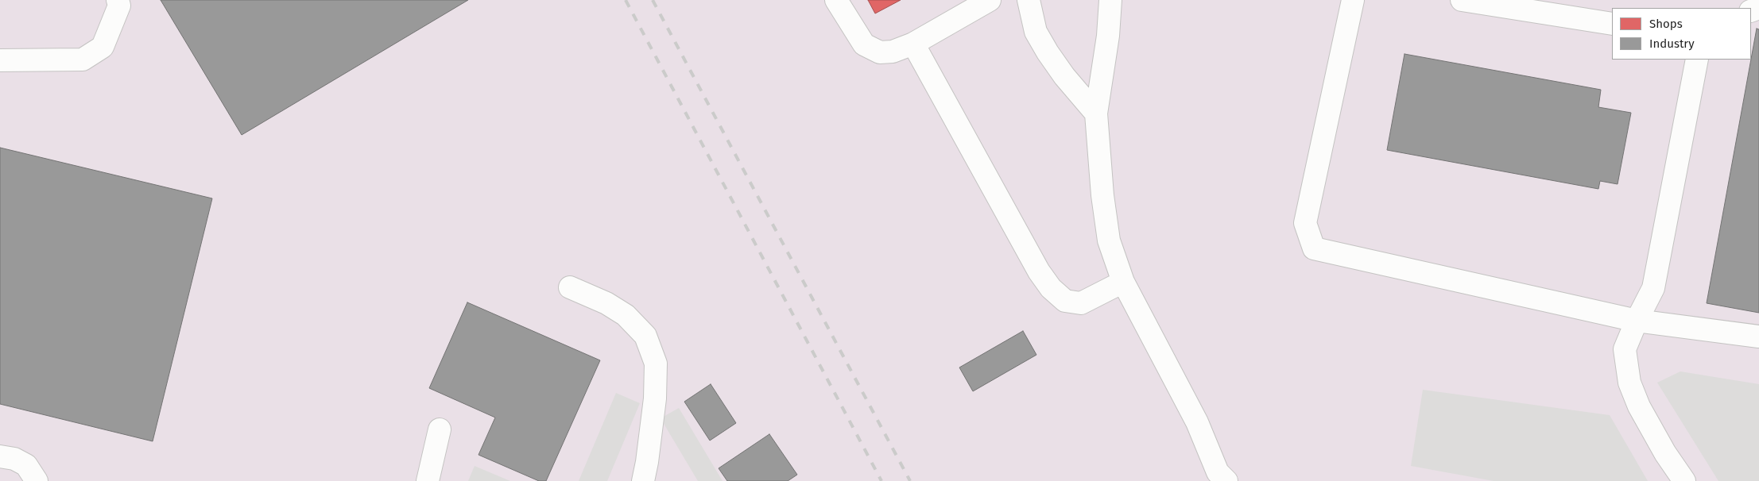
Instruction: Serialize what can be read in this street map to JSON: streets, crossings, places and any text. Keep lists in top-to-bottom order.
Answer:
{
  "legend": ["Shops", "Industry"]
}
